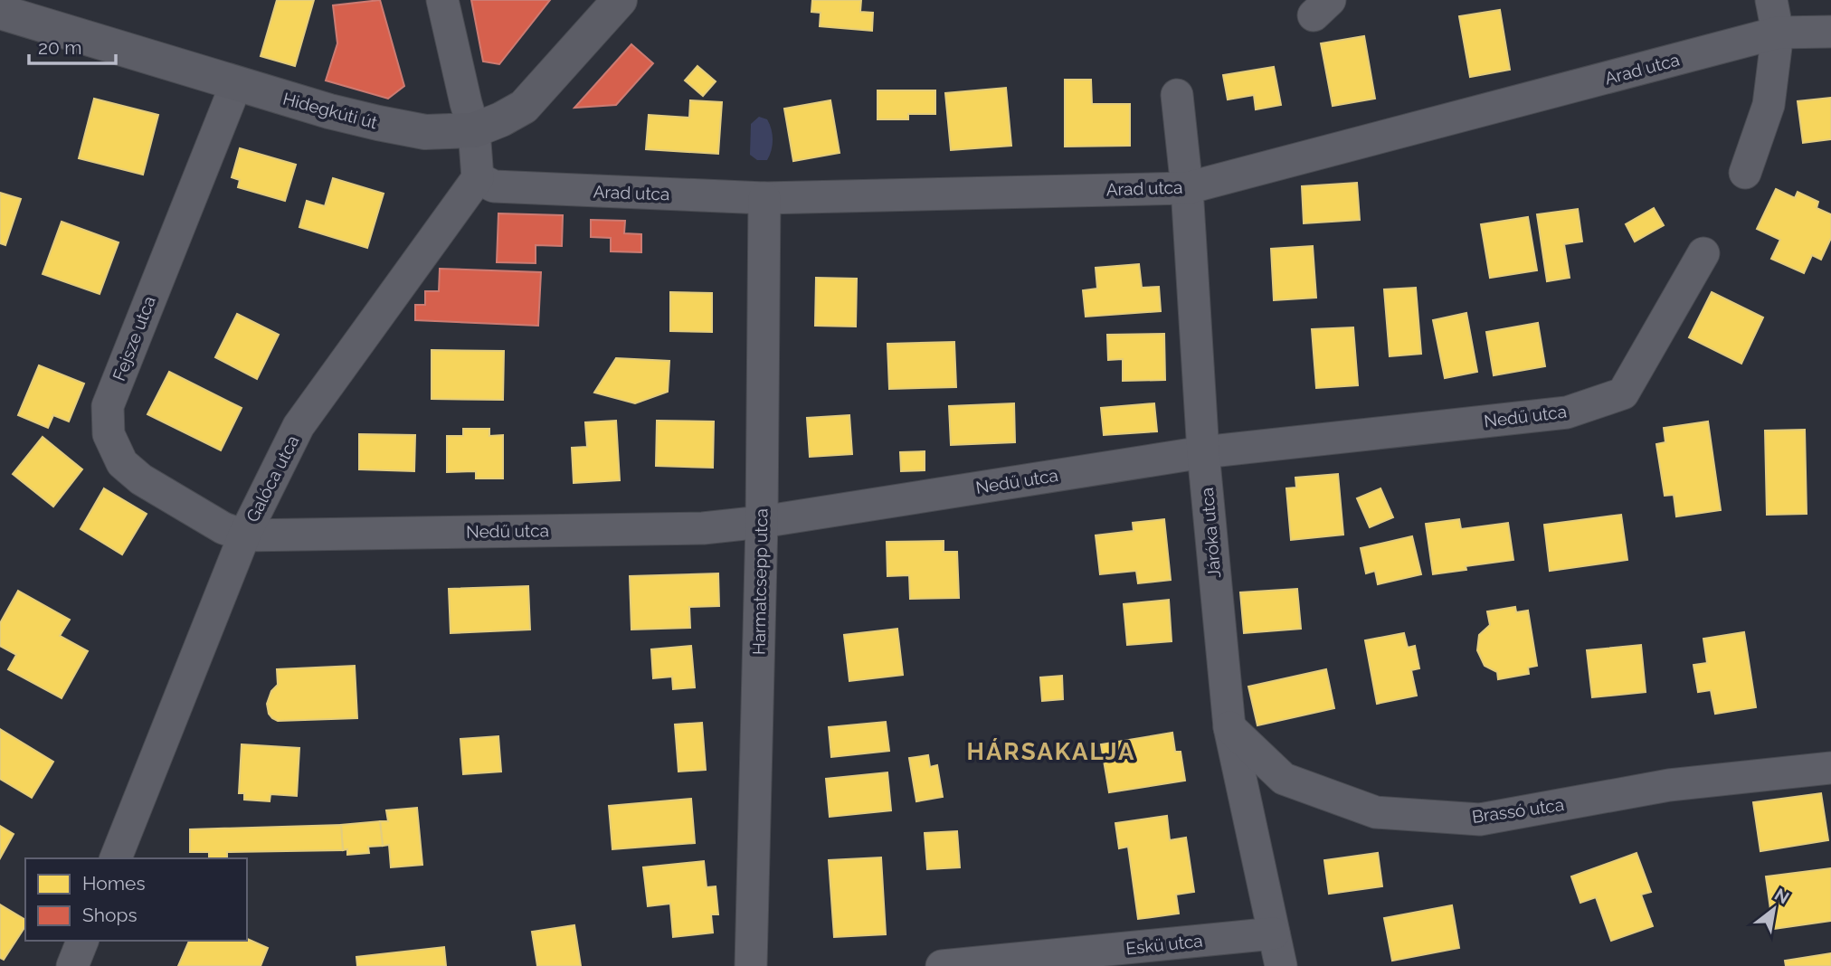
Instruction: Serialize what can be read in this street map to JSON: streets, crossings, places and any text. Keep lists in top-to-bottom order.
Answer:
{
  "streets": {
    "main road": ["Hidegkúti út"],
    "street": [
      "Arad utca",
      "Fejsze utca",
      "Nedű utca",
      "Galóca utca",
      "Járóka utca",
      "Harmatcsepp utca",
      "Brassó utca",
      "Eskü utca"
    ]
  },
  "crossings": [
    ["Arad utca", "Galóca utca"],
    ["Arad utca", "Járóka utca"],
    ["Arad utca", "Harmatcsepp utca"],
    ["Hidegkúti út", "Fejsze utca"],
    ["Fejsze utca", "Nedű utca"],
    ["Fejsze utca", "Galóca utca"],
    ["Nedű utca", "Galóca utca"],
    ["Nedű utca", "Járóka utca"],
    ["Nedű utca", "Harmatcsepp utca"],
    ["Járóka utca", "Brassó utca"],
    ["Járóka utca", "Eskü utca"]
  ],
  "districts": ["HÁRSAKALJA"],
  "legend": ["Homes", "Shops"],
  "scale_bar": "20 m",
  "north": "top right"
}
